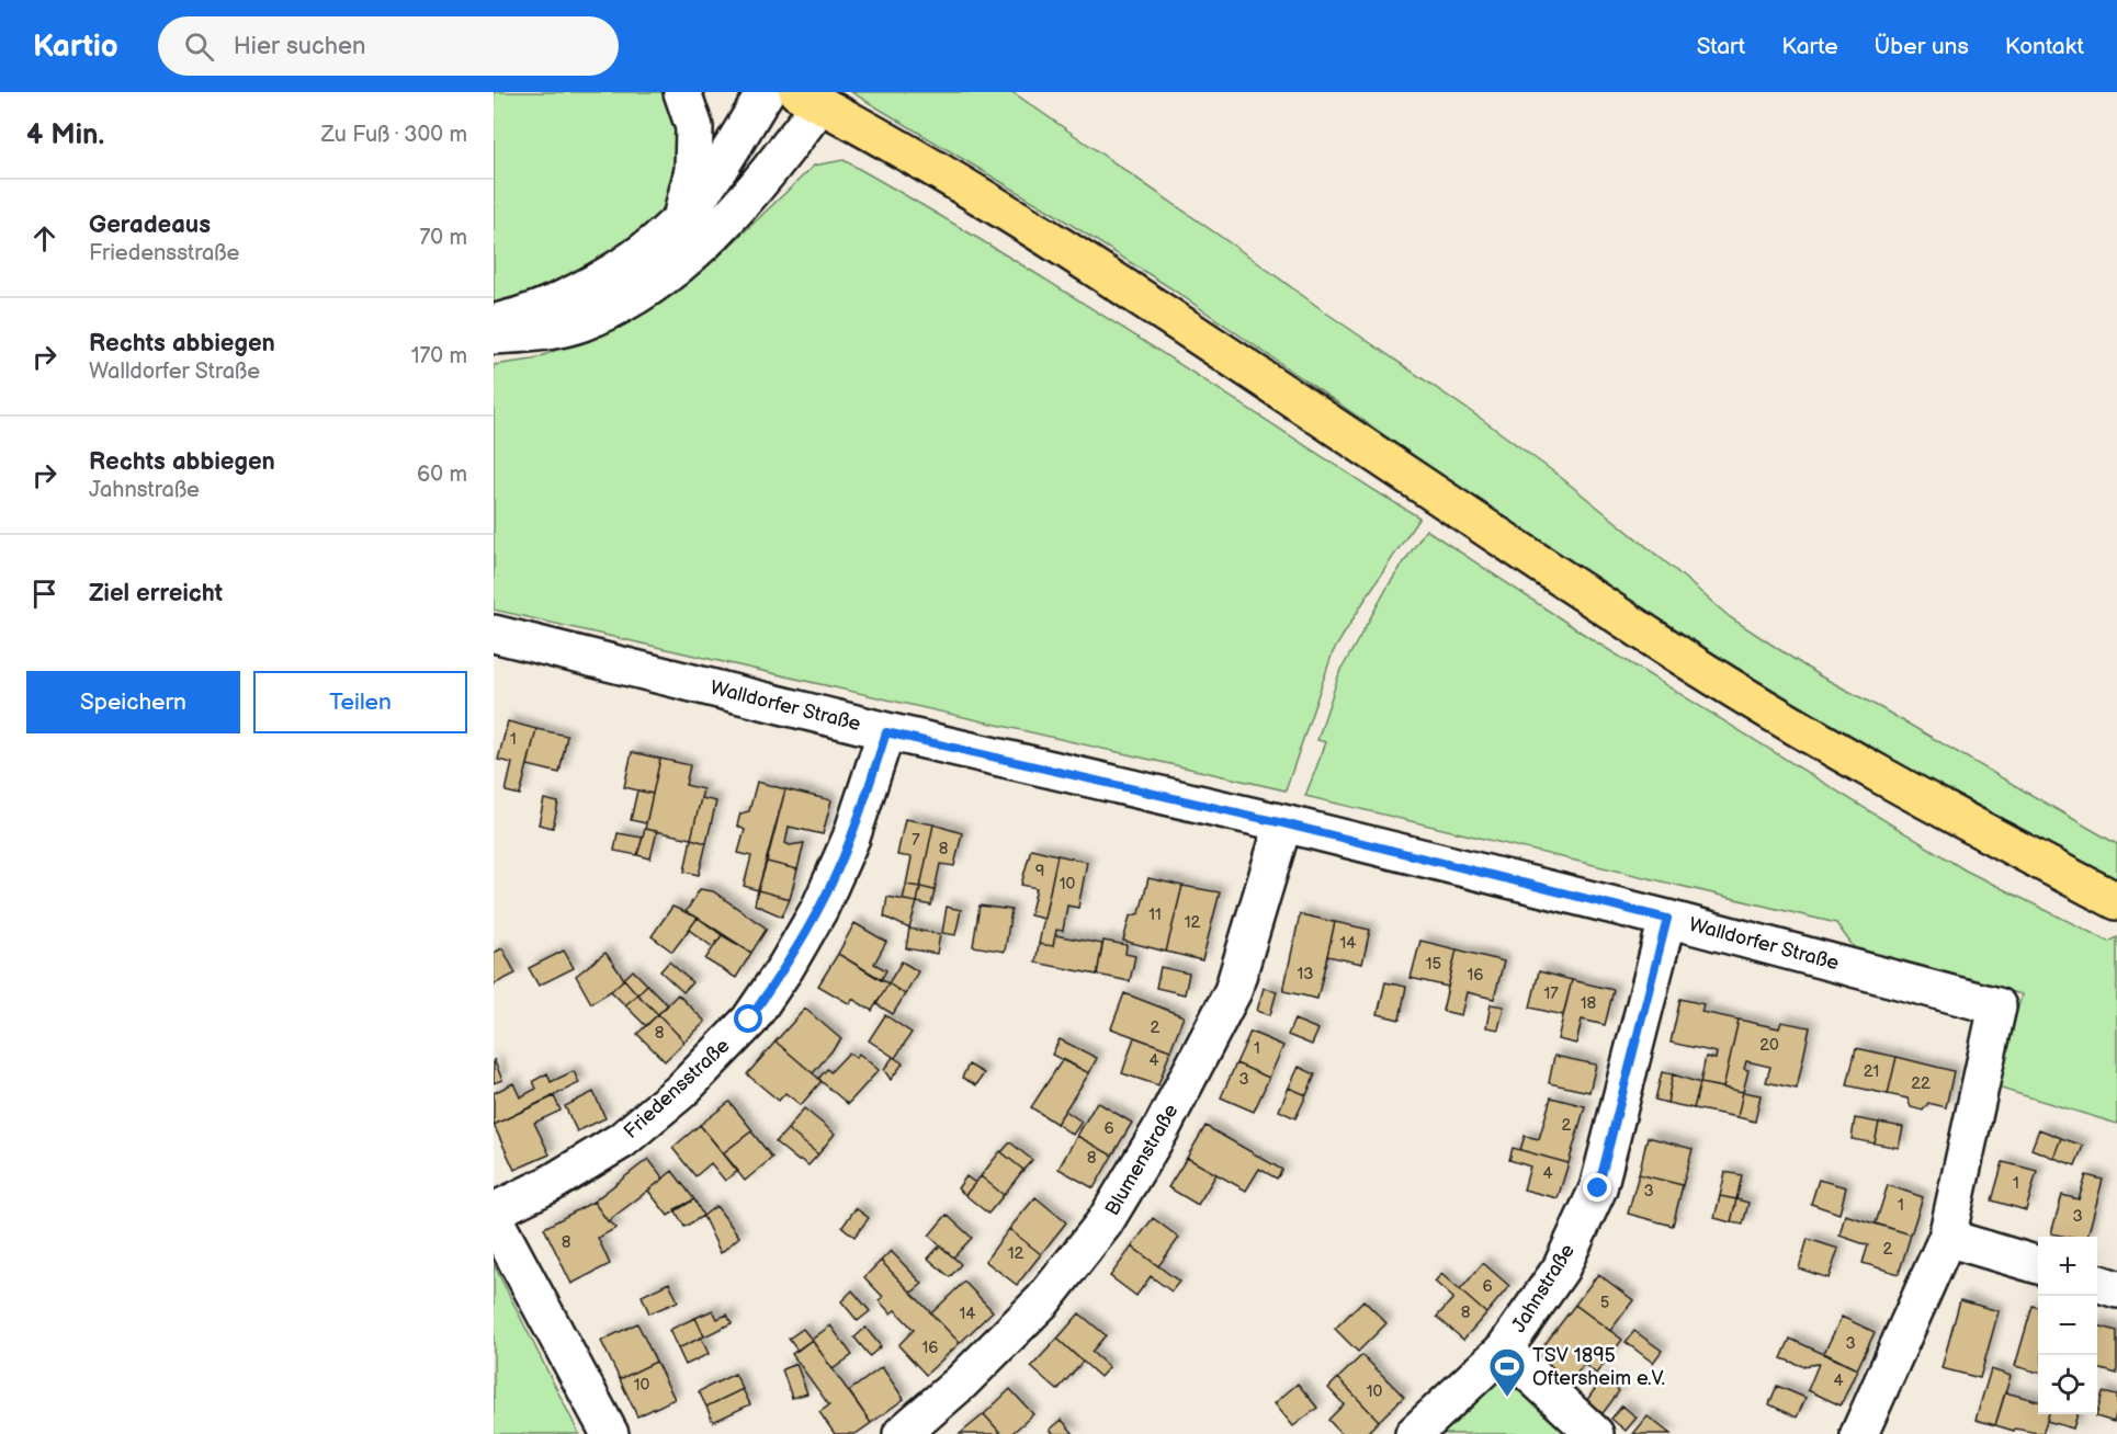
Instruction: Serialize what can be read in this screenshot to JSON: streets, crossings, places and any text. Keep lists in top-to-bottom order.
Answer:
{
  "streets": {
    "street": [
      "Walldorfer Straße",
      "Friedensstraße",
      "Blumenstraße",
      "Jahnstraße"
    ]
  },
  "crossings": [
    ["Walldorfer Straße", "Friedensstraße"],
    ["Walldorfer Straße", "Blumenstraße"],
    ["Walldorfer Straße", "Jahnstraße"]
  ],
  "places": {
    "sports": ["TSV 1895 Oftersheim e.V."]
  },
  "house_numbers": [
    "1",
    "7",
    "8",
    "9",
    "10",
    "11",
    "12",
    "14",
    "15",
    "13",
    "16",
    "17",
    "18",
    "2",
    "8",
    "20",
    "1",
    "4",
    "21",
    "3",
    "22",
    "2",
    "6",
    "8",
    "4",
    "1",
    "3",
    "1",
    "3",
    "8",
    "2",
    "12",
    "6",
    "5",
    "8",
    "14",
    "3",
    "16",
    "4",
    "10",
    "10"
  ],
  "page": {
    "header": "Kartio",
    "search": "Hier suchen",
    "nav": [
      "Start",
      "Karte",
      "Über uns",
      "Kontakt"
    ],
    "heading": ["4 Min.", "Zu Fuß · 300 m"],
    "list": [
      ["Geradeaus", "Friedensstraße", "70 m"],
      ["Rechts abbiegen", "Walldorfer Straße", "170 m"],
      ["Rechts abbiegen", "Jahnstraße", "60 m"],
      "Ziel erreicht"
    ],
    "buttons": ["Speichern", "Teilen"],
    "map_buttons": ["+", "−"]
  }
}
